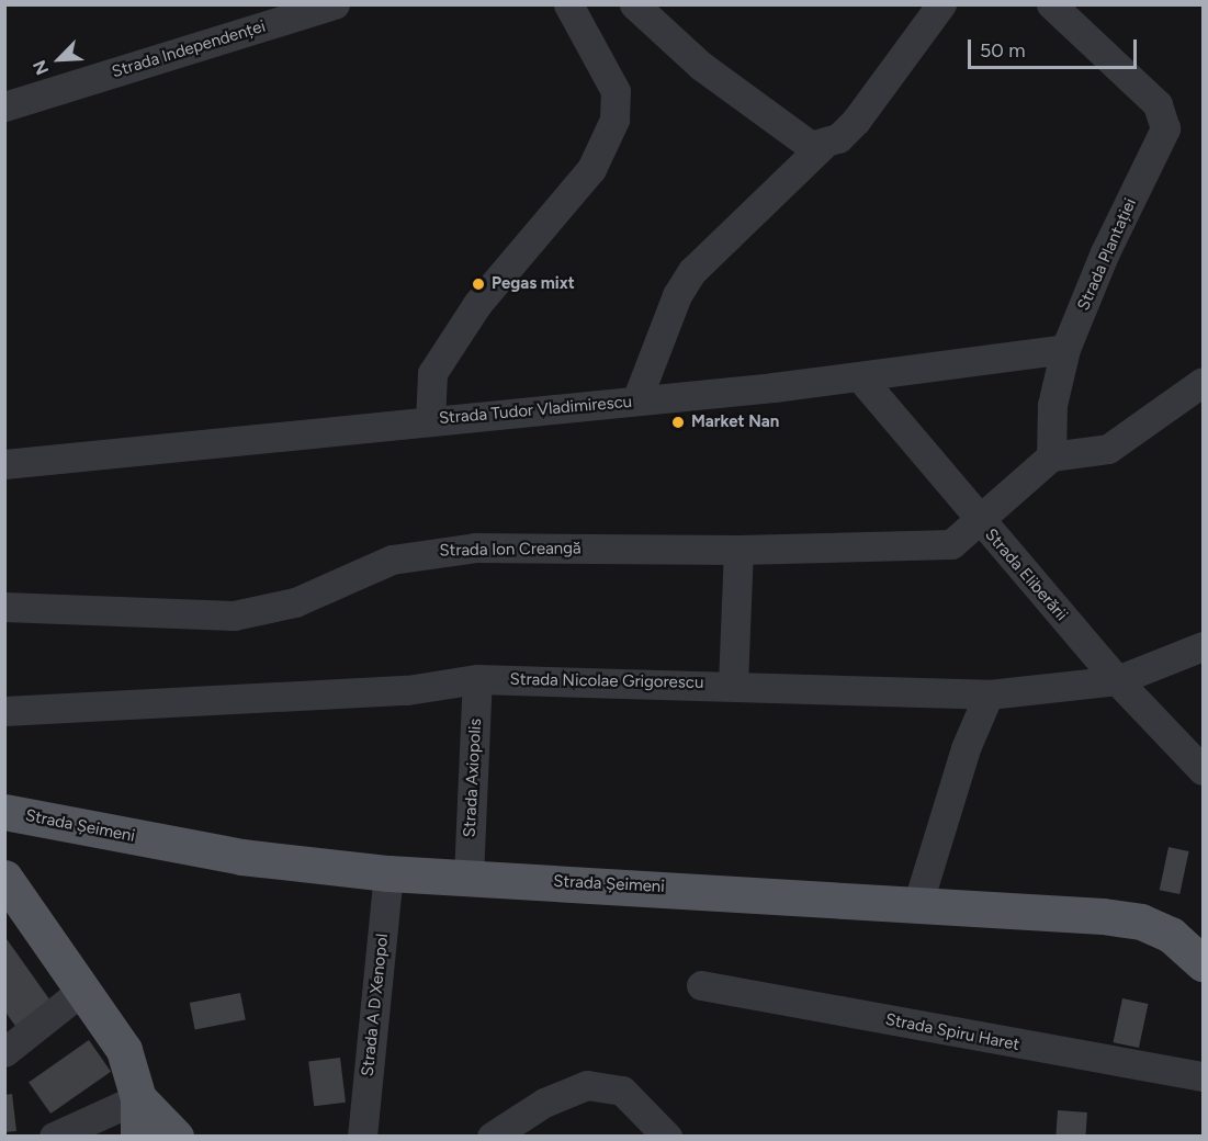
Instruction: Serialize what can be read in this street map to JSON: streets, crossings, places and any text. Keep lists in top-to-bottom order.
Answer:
{
  "streets": {
    "main road": ["Strada Șeimeni"],
    "street": [
      "Strada Independenței",
      "Strada Plantației",
      "Strada Tudor Vladimirescu",
      "Strada Ion Creangă",
      "Strada Eliberării",
      "Strada Nicolae Grigorescu",
      "Strada Axiopolis",
      "Strada A D Xenopol",
      "Strada Spiru Haret"
    ]
  },
  "crossings": [
    ["Strada Plantației", "Strada Tudor Vladimirescu"],
    ["Strada Tudor Vladimirescu", "Strada Eliberării"],
    ["Strada Ion Creangă", "Strada Eliberării"],
    ["Strada Eliberării", "Strada Nicolae Grigorescu"],
    ["Strada Nicolae Grigorescu", "Strada Axiopolis"],
    ["Strada Axiopolis", "Strada Șeimeni"],
    ["Strada Șeimeni", "Strada A D Xenopol"]
  ],
  "places": ["Pegas mixt", "Market Nan"],
  "scale_bar": "50 m",
  "north": "bottom left"
}
